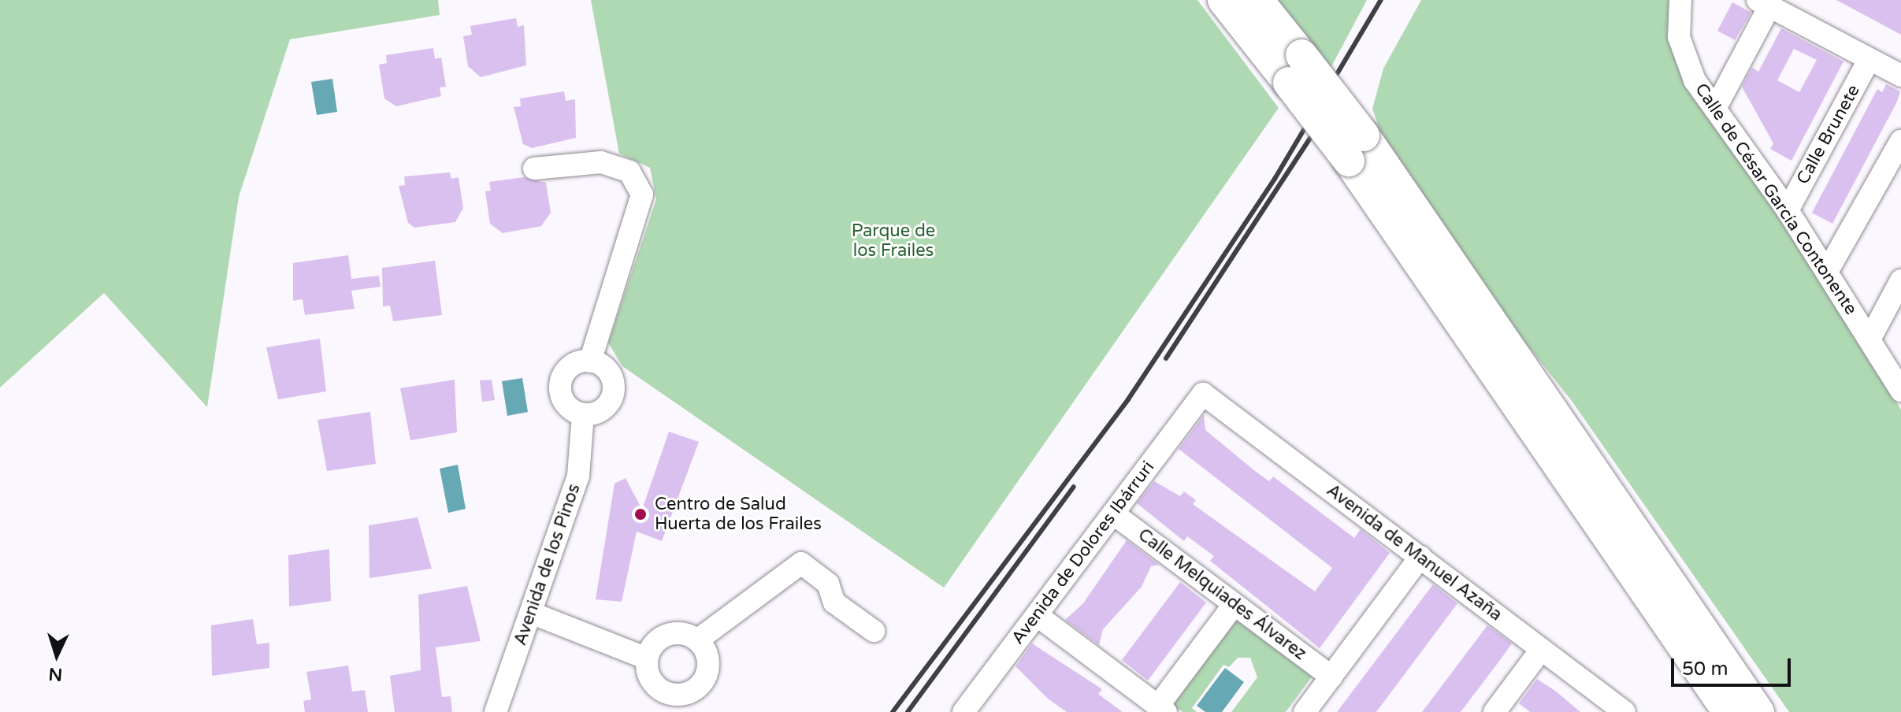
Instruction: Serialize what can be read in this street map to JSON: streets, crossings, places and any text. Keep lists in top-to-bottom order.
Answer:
{
  "streets": {
    "street": [
      "Calle Brunete",
      "Calle de César García Contonente",
      "Avenida de Dolores Ibárruri",
      "Avenida de Manuel Azaña",
      "Avenida de los Pinos",
      "Calle Melquiades Álvarez"
    ]
  },
  "crossings": [
    ["Calle Brunete", "Calle de César García Contonente"],
    ["Avenida de Dolores Ibárruri", "Avenida de Manuel Azaña"],
    ["Avenida de Dolores Ibárruri", "Calle Melquiades Álvarez"]
  ],
  "parks": ["Parque de los Frailes"],
  "places": ["Centro de Salud Huerta de los Frailes"],
  "scale_bar": "50 m",
  "north": "bottom"
}
